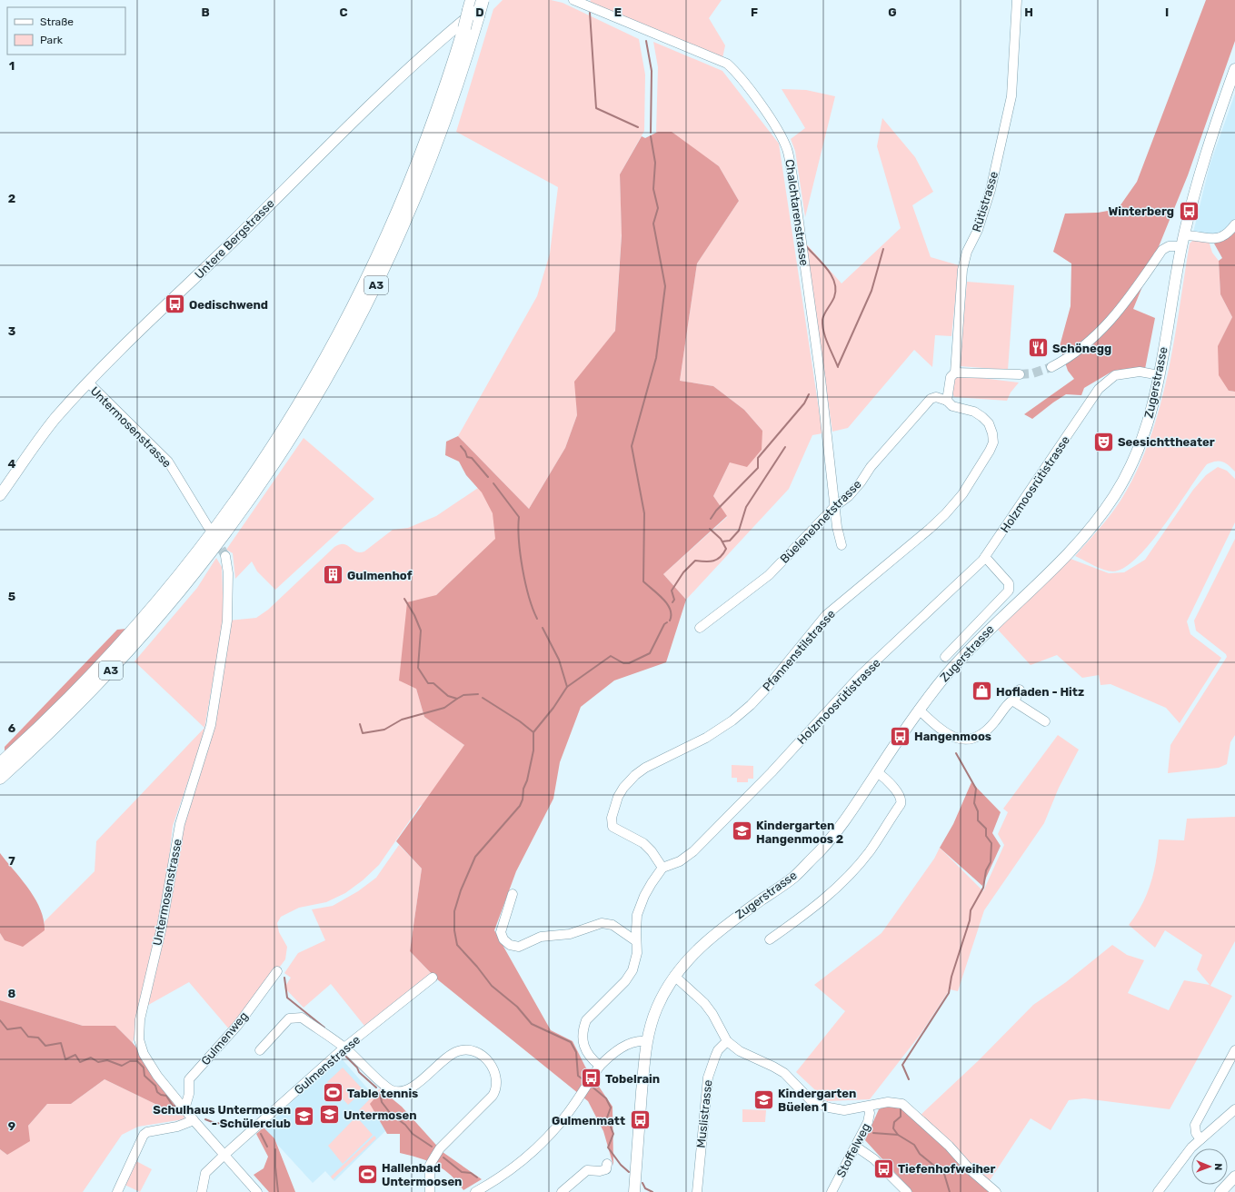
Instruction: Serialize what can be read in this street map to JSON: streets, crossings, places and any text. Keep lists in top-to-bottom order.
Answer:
{
  "streets": {
    "highway": ["A3"],
    "main road": ["Untere Bergstrasse", "Zugerstrasse"],
    "street": [
      "Rütistrasse",
      "Chalchtarenstrasse",
      "Untermosenstrasse",
      "Holzmoosrütistrasse",
      "Büelenebnetstrasse",
      "Pfannenstilstrasse",
      "Gulmenweg",
      "Gulmenstrasse",
      "Muslistrasse",
      "Stoffelweg"
    ]
  },
  "crossings": [
    ["Rütistrasse", "Büelenebnetstrasse"],
    ["Rütistrasse", "Pfannenstilstrasse"],
    ["Chalchtarenstrasse", "Büelenebnetstrasse"],
    ["Untere Bergstrasse", "Untermosenstrasse"],
    ["Zugerstrasse", "Holzmoosrütistrasse"],
    ["Untermosenstrasse", "Gulmenweg"],
    ["Untermosenstrasse", "Gulmenstrasse"],
    ["Holzmoosrütistrasse", "Pfannenstilstrasse"],
    ["Büelenebnetstrasse", "Pfannenstilstrasse"]
  ],
  "places": {
    "bus stop": [
      "Winterberg",
      "Oedischwend",
      "Hangenmoos",
      "Tobelrain",
      "Gulmenmatt",
      "Tiefenhofweiher"
    ],
    "restaurant": ["Schönegg"],
    "theatre": ["Seesichttheater"],
    "building": ["Gulmenhof"],
    "shop": ["Hofladen - Hitz"],
    "school or university": [
      "Kindergarten Hangenmoos 2",
      "Kindergarten Büelen 1",
      "Untermosen",
      "Schulhaus Untermosen - Schülerclub"
    ],
    "sports": ["Table tennis", "Hallenbad Untermoosen"]
  },
  "legend": ["Straße", "Park"],
  "north": "right",
  "grid": {
    "columns": [
      "B",
      "C",
      "D",
      "E",
      "F",
      "G",
      "H",
      "I"
    ],
    "rows": [
      "1",
      "2",
      "3",
      "4",
      "5",
      "6",
      "7",
      "8",
      "9"
    ]
  }
}
